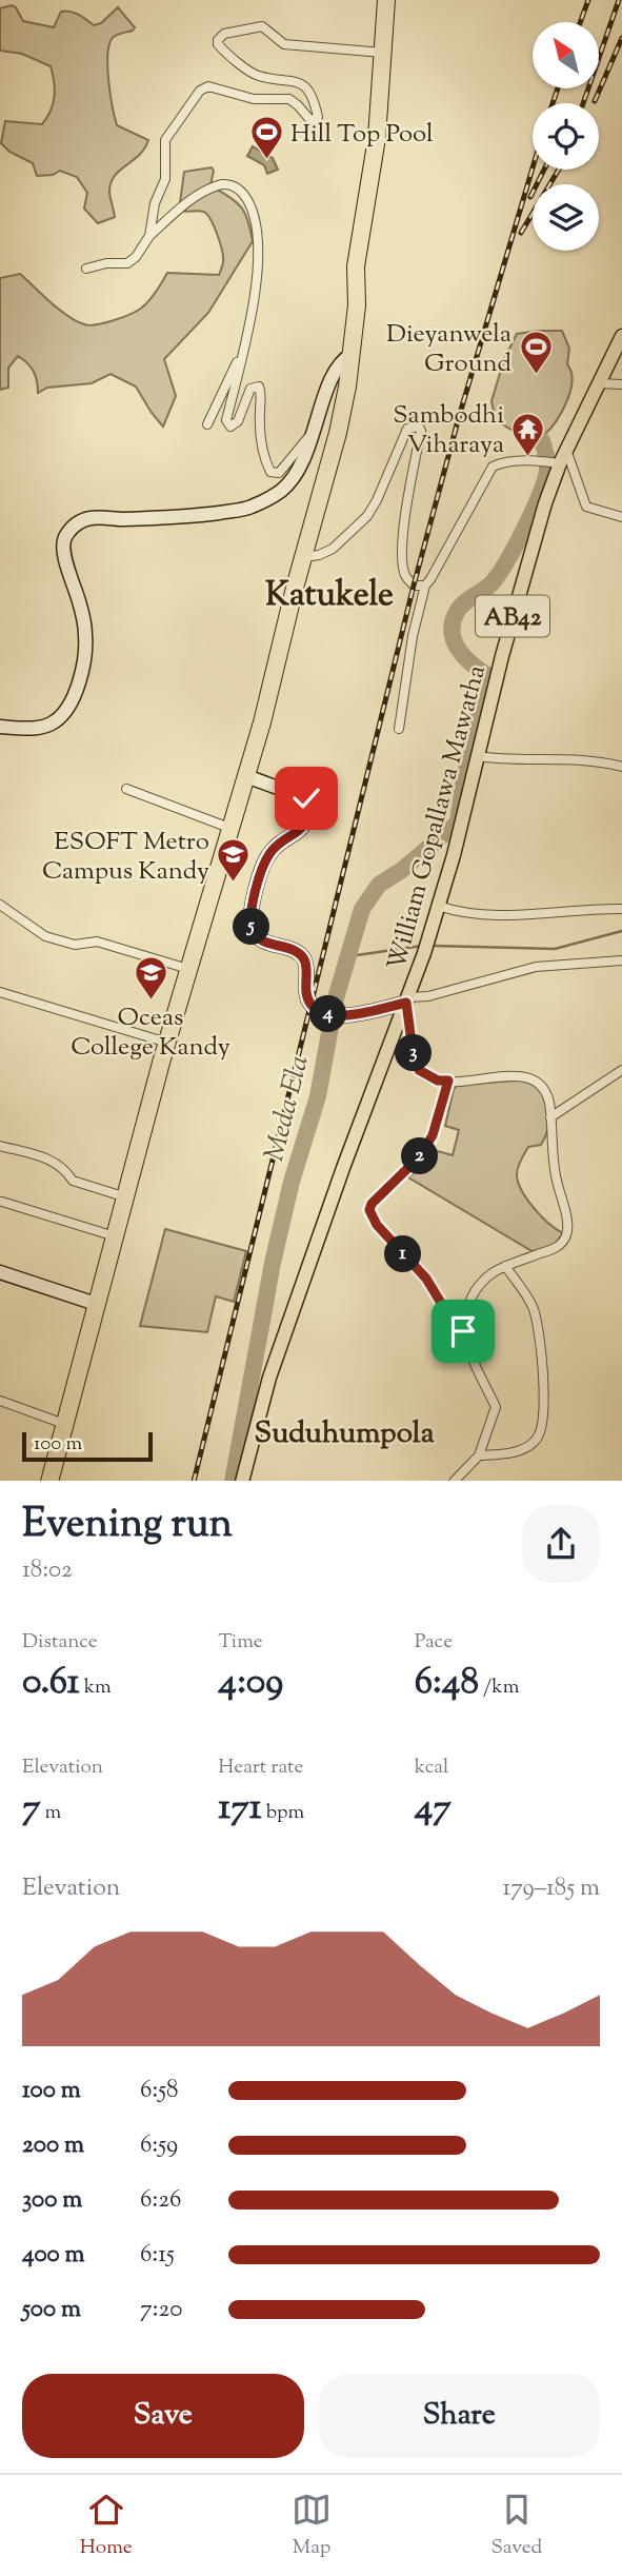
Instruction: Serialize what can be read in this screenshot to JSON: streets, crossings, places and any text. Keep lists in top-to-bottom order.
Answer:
{
  "streets": {
    "main road": ["AB42", "William Gopallawa Mawatha"]
  },
  "districts": ["Katukele", "Suduhumpola"],
  "water": ["Meda Ela"],
  "places": {
    "sports": ["Hill Top Pool", "Dieyanwela Ground"],
    "temple": ["Sambodhi Viharaya"],
    "school or university": ["ESOFT Metro Campus Kandy", "Oceas College Kandy"]
  },
  "scale_bar": "100 m",
  "north": "top left",
  "page": {
    "pins": [
      "5",
      "4",
      "3",
      "2",
      "1"
    ],
    "scale": "100 m",
    "heading": ["Evening run", "18:02"],
    "stats": [
      ["Distance", "0.61 km"],
      ["Time", "4:09"],
      ["Pace", "6:48 /km"],
      ["Elevation", "7 m"],
      ["Heart rate", "171 bpm"],
      ["kcal", "47"]
    ],
    "chart": ["Elevation", "179–185 m"],
    "list": [
      {
        "name": "100 m",
        "note": "6:58"
      },
      {
        "name": "200 m",
        "note": "6:59"
      },
      {
        "name": "300 m",
        "note": "6:26"
      },
      {
        "name": "400 m",
        "note": "6:15"
      },
      {
        "name": "500 m",
        "note": "7:20"
      }
    ],
    "buttons": ["Save", "Share"],
    "tabs": ["Home", "Map", "Saved"]
  }
}
